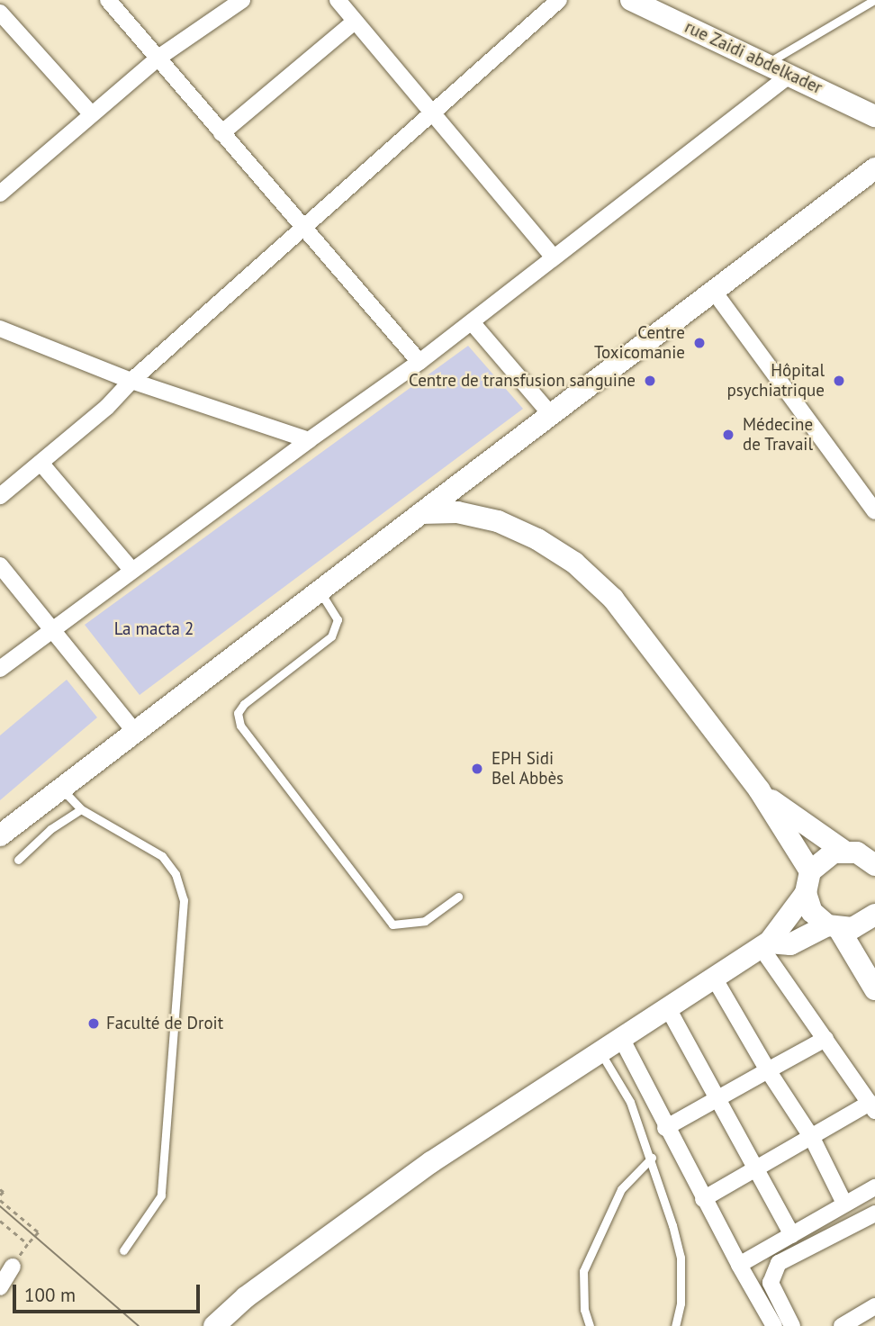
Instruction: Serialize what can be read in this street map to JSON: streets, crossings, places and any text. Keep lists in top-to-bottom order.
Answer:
{
  "streets": {
    "main road": ["rue Zaidi abdelkader"]
  },
  "parks": ["La macta 2"],
  "places": [
    "Centre Toxicomanie",
    "Centre de transfusion sanguine",
    "Hôpital psychiatrique",
    "Médecine de Travail",
    "EPH Sidi Bel Abbès",
    "Faculté de Droit"
  ],
  "scale_bar": "100 m"
}
